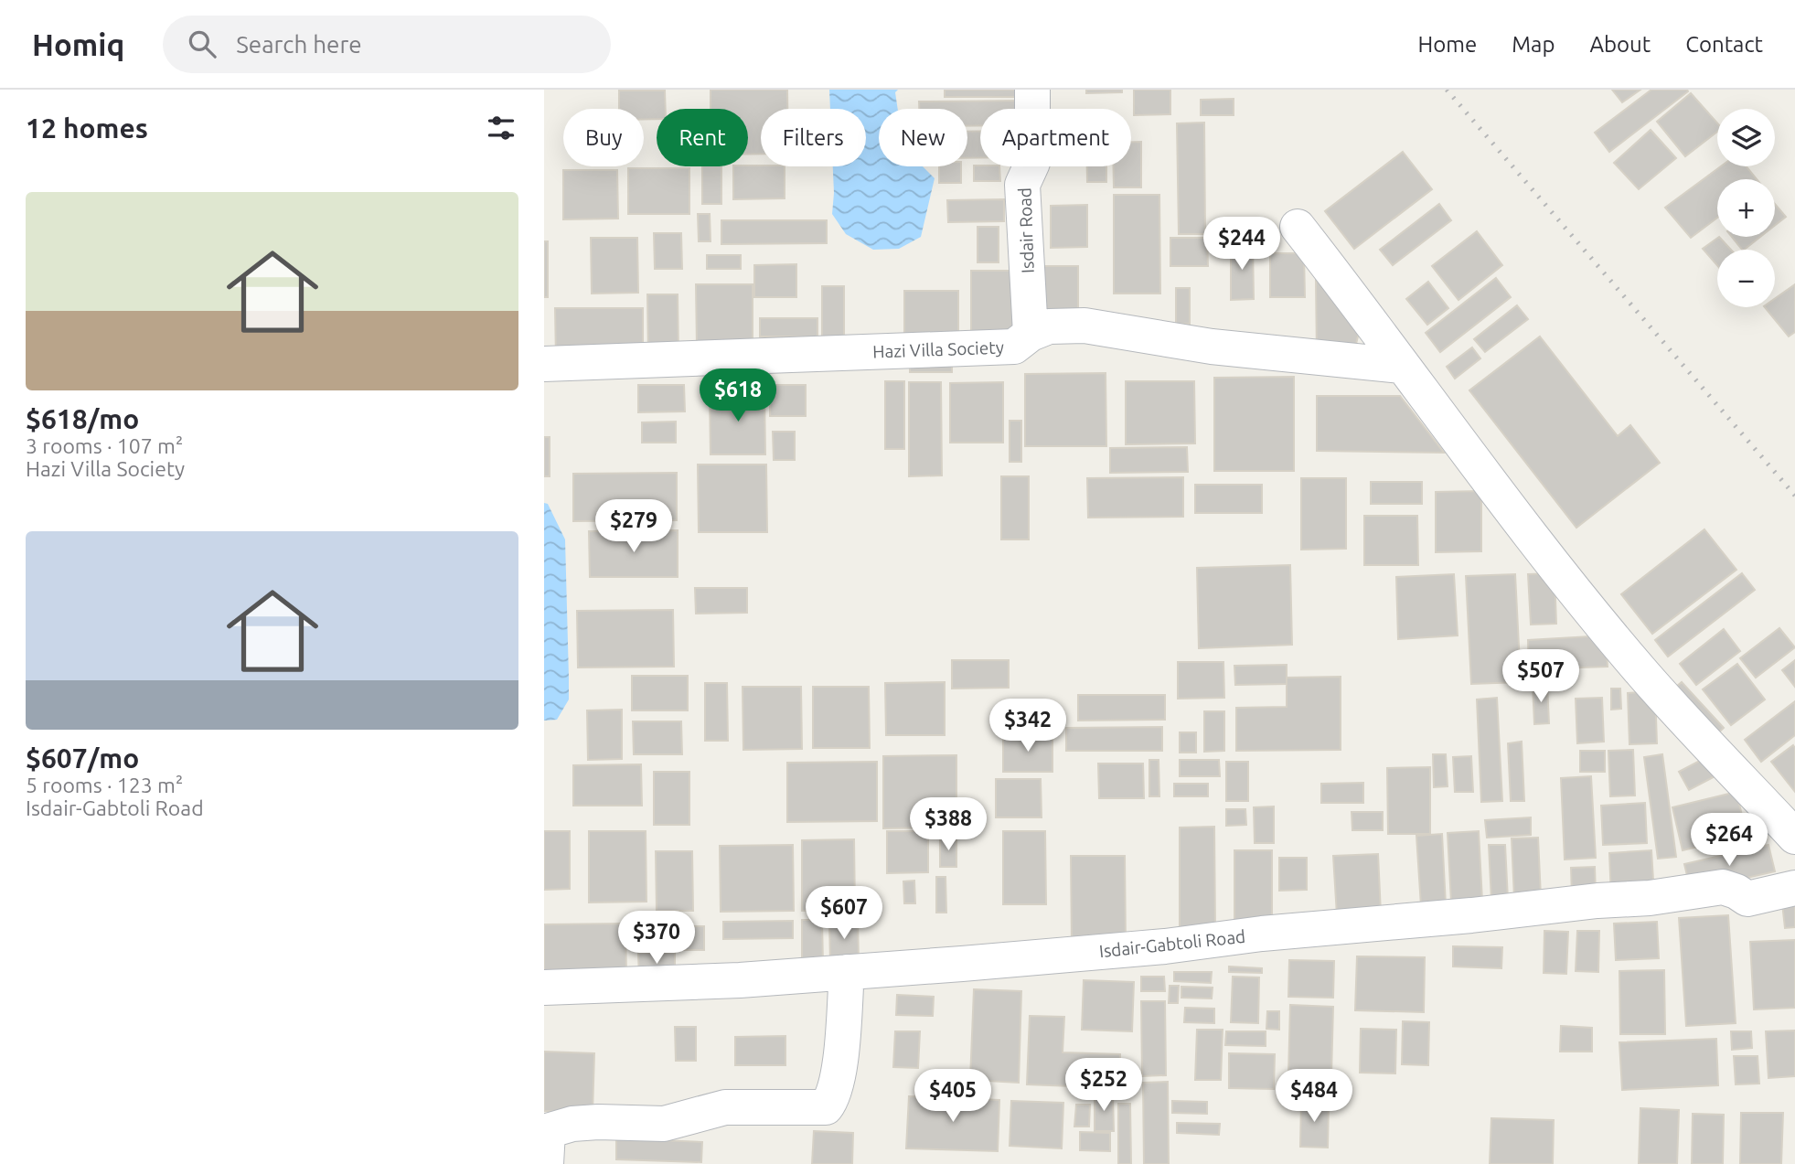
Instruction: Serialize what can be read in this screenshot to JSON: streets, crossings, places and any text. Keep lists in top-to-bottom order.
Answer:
{
  "streets": {
    "street": ["Isdair Road", "Hazi Villa Society", "Isdair-Gabtoli Road"]
  },
  "crossings": [
    ["Isdair Road", "Hazi Villa Society"]
  ],
  "page": {
    "header": "Homiq",
    "search": "Search here",
    "nav": [
      "Home",
      "Map",
      "About",
      "Contact"
    ],
    "heading": "12 homes",
    "map_buttons": ["+", "−"],
    "chip": [
      "Buy",
      "Rent",
      "Filters",
      "New",
      "Apartment"
    ],
    "list": [
      {
        "name": "$618/mo",
        "note": "3 rooms · 107 m² · Hazi Villa Society"
      },
      {
        "name": "$607/mo",
        "note": "5 rooms · 123 m² · Isdair-Gabtoli Road"
      }
    ],
    "price": [
      "$244",
      "$618",
      "$279",
      "$507",
      "$342",
      "$388",
      "$264",
      "$607",
      "$370",
      "$252",
      "$405",
      "$484"
    ]
  }
}
